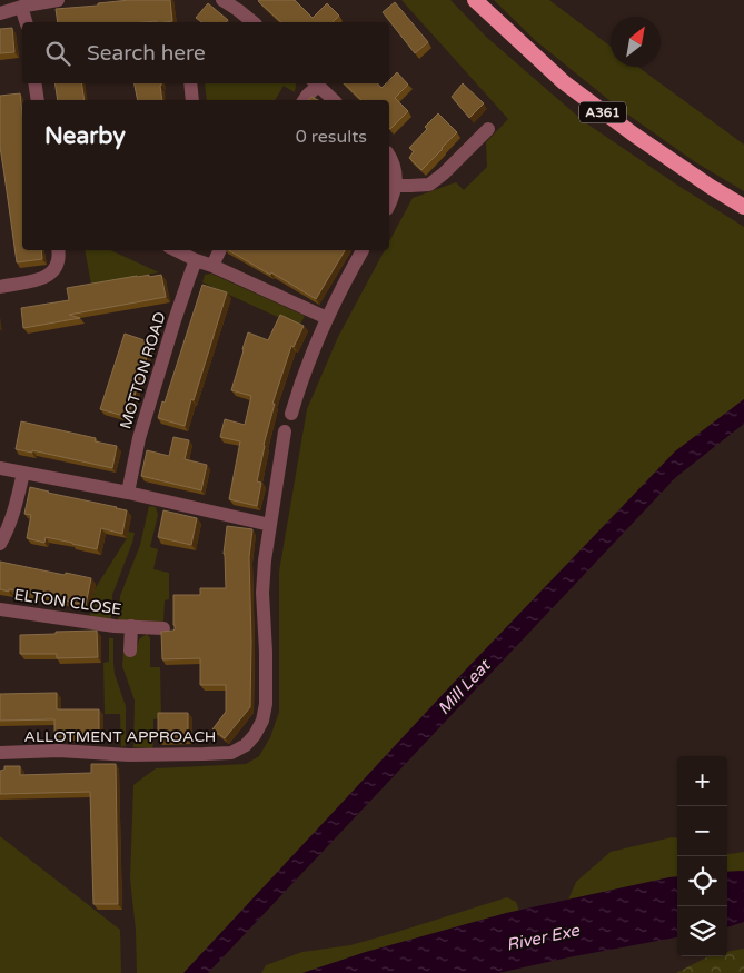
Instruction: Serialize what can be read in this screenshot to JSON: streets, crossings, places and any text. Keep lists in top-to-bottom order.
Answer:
{
  "streets": {
    "highway": ["A361"],
    "street": ["MOTTON ROAD", "ELTON CLOSE", "ALLOTMENT APPROACH"]
  },
  "water": ["Mill Leat", "River Exe"],
  "north": "top right",
  "page": {
    "search": "Search here",
    "heading": ["Nearby", "0 results"],
    "map_buttons": ["+", "−"]
  }
}
